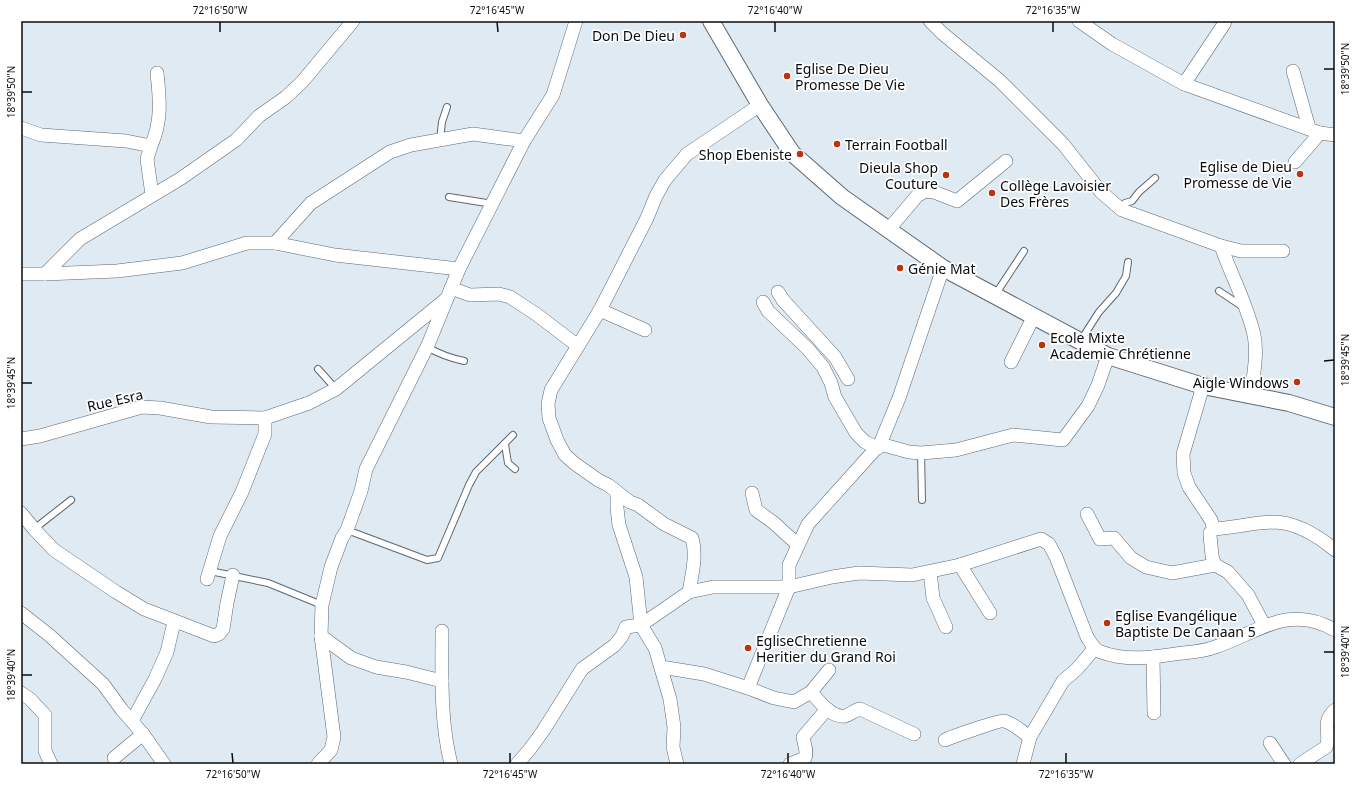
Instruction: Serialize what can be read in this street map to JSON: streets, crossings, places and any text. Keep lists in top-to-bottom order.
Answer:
{
  "streets": {
    "street": ["Rue Esra"]
  },
  "places": [
    "Don De Dieu",
    "Eglise De Dieu Promesse De Vie",
    "Terrain Football",
    "Shop Ebeniste",
    "Eglise de Dieu Promesse de Vie",
    "Dieula Shop Couture",
    "Collège Lavoisier Des Frères",
    "Génie Mat",
    "Ecole Mixte Academie Chrétienne",
    "Aigle Windows",
    "Eglise Evangélique Baptiste De Canaan 5",
    "EgliseChretienne Heritier du Grand Roi"
  ],
  "coordinates": [
    "72°16'50\"W",
    "72°16'45\"W",
    "72°16'40\"W",
    "72°16'35\"W",
    "18°39'50\"N",
    "18°39'45\"N",
    "18°39'40\"N"
  ]
}
